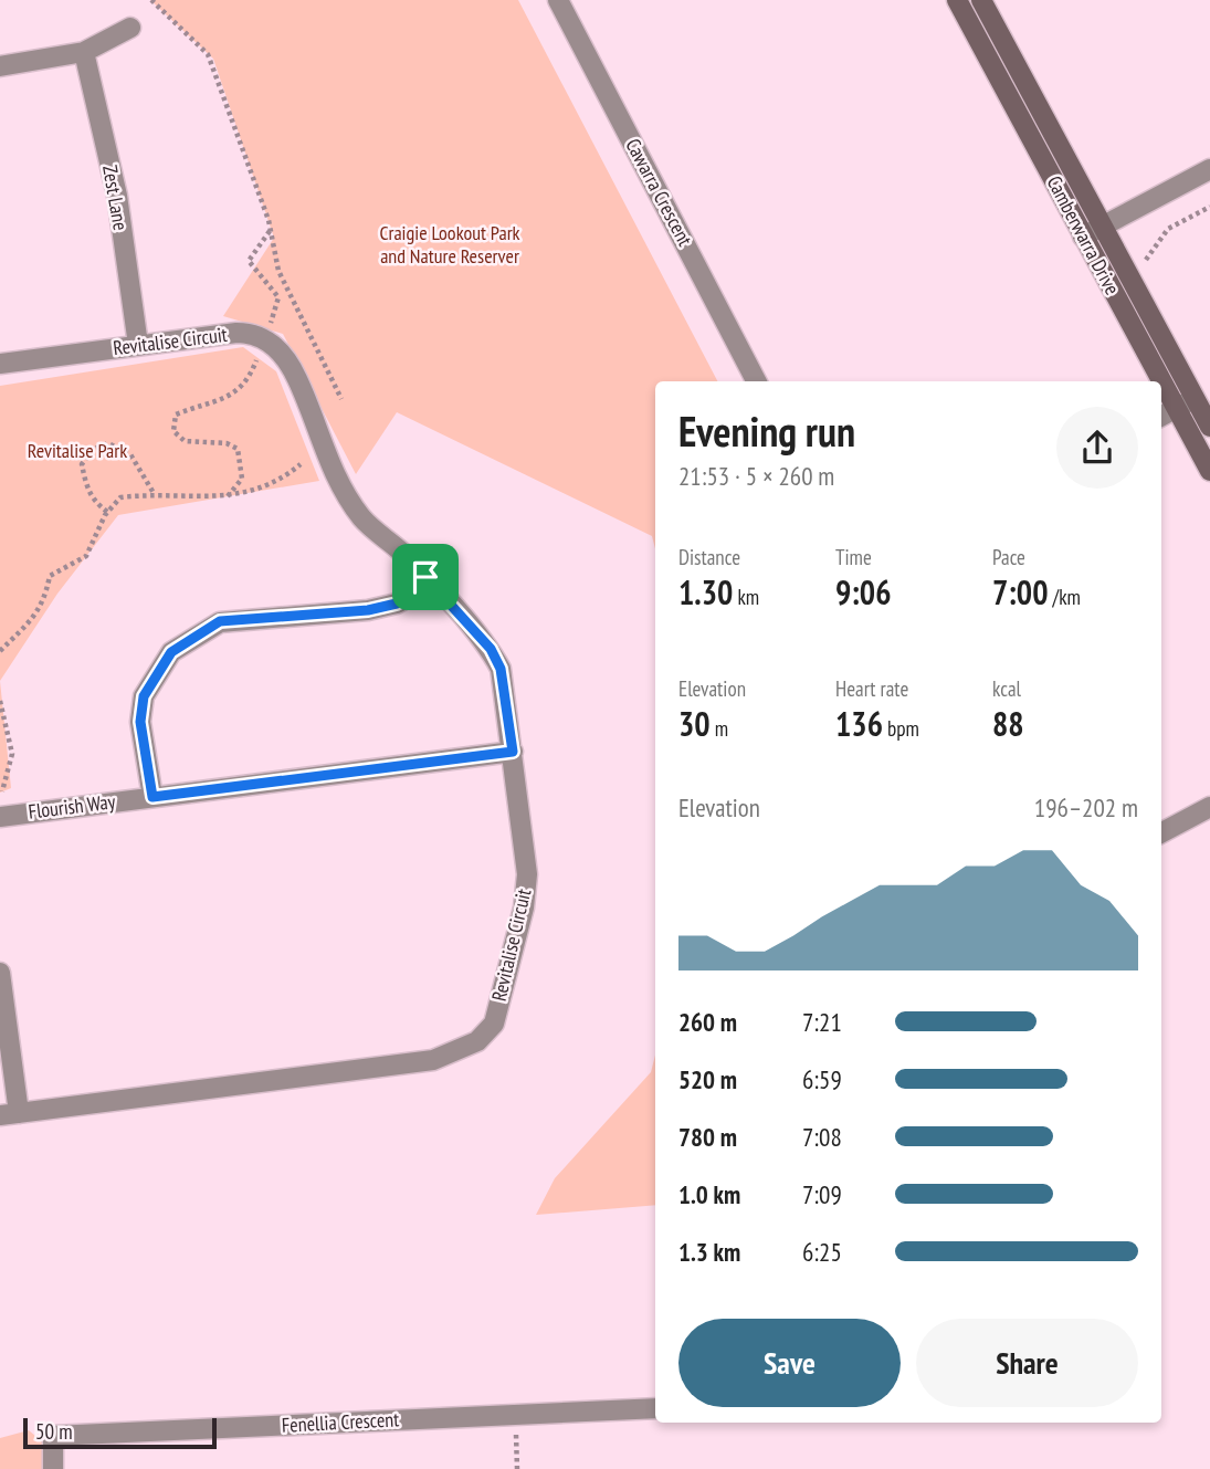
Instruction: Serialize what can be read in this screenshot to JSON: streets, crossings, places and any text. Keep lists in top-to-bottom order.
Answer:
{
  "streets": {
    "street": [
      "Cawarra Crescent",
      "Zest Lane",
      "Camberwarra Drive",
      "Revitalise Circuit",
      "Flourish Way",
      "Fenellia Crescent"
    ]
  },
  "crossings": [
    ["Zest Lane", "Revitalise Circuit"],
    ["Revitalise Circuit", "Flourish Way"]
  ],
  "parks": ["Craigie Lookout Park and Nature Reserver", "Revitalise Park"],
  "scale_bar": "50 m",
  "page": {
    "heading": ["Evening run", "21:53 · 5 × 260 m"],
    "stats": [
      ["Distance", "1.30 km"],
      ["Time", "9:06"],
      ["Pace", "7:00 /km"],
      ["Elevation", "30 m"],
      ["Heart rate", "136 bpm"],
      ["kcal", "88"]
    ],
    "chart": ["Elevation", "196–202 m"],
    "list": [
      {
        "name": "260 m",
        "note": "7:21"
      },
      {
        "name": "520 m",
        "note": "6:59"
      },
      {
        "name": "780 m",
        "note": "7:08"
      },
      {
        "name": "1.0 km",
        "note": "7:09"
      },
      {
        "name": "1.3 km",
        "note": "6:25"
      }
    ],
    "buttons": ["Save", "Share"],
    "scale": "50 m"
  }
}
